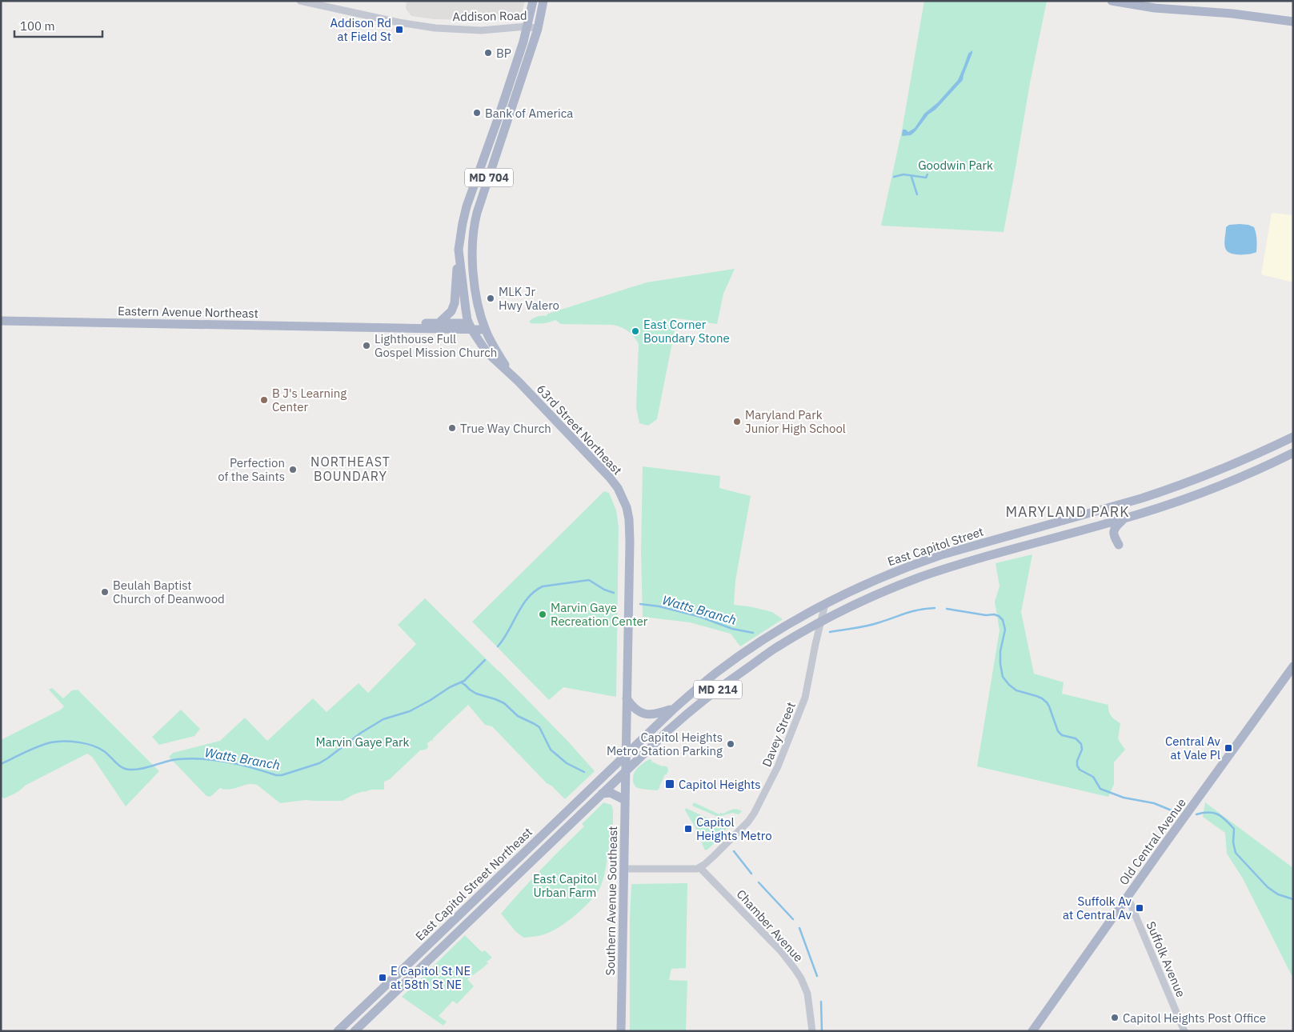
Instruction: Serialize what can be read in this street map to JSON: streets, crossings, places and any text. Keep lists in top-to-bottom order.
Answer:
{
  "streets": {
    "main road": [
      "MD 704",
      "Eastern Avenue Northeast",
      "63rd Street Northeast",
      "East Capitol Street",
      "MD 214",
      "Old Central Avenue",
      "East Capitol Street Northeast",
      "Southern Avenue Southeast"
    ],
    "street": [
      "Addison Road",
      "Davey Street",
      "Chamber Avenue",
      "Suffolk Avenue"
    ]
  },
  "crossings": [
    ["Addison Road", "MD 704"],
    ["MD 704", "Eastern Avenue Northeast"],
    ["MD 704", "63rd Street Northeast"],
    ["Eastern Avenue Northeast", "63rd Street Northeast"],
    ["63rd Street Northeast", "Southern Avenue Southeast"],
    ["East Capitol Street", "Davey Street"],
    ["East Capitol Street", "East Capitol Street Northeast"],
    ["East Capitol Street", "Southern Avenue Southeast"],
    ["Davey Street", "Chamber Avenue"],
    ["Old Central Avenue", "Suffolk Avenue"],
    ["East Capitol Street Northeast", "Southern Avenue Southeast"]
  ],
  "districts": ["NORTHEAST BOUNDARY", "MARYLAND PARK"],
  "water": ["Watts Branch"],
  "parks": ["Goodwin Park", "Marvin Gaye Park", "East Capitol Urban Farm"],
  "places": {
    "transit": [
      "Addison Rd at Field St",
      "Central Av at Vale Pl",
      "Capitol Heights",
      "Capitol Heights Metro",
      "Suffolk Av at Central Av",
      "E Capitol St NE at 58th St NE"
    ],
    "other": [
      "BP",
      "Bank of America",
      "MLK Jr Hwy Valero",
      "East Corner Boundary Stone",
      "Lighthouse Full Gospel Mission Church",
      "B J's Learning Center",
      "Maryland Park Junior High School",
      "True Way Church",
      "Perfection of the Saints",
      "Beulah Baptist Church of Deanwood",
      "Marvin Gaye Recreation Center",
      "Capitol Heights Metro Station Parking",
      "Capitol Heights Post Office"
    ]
  },
  "scale_bar": "100 m"
}
